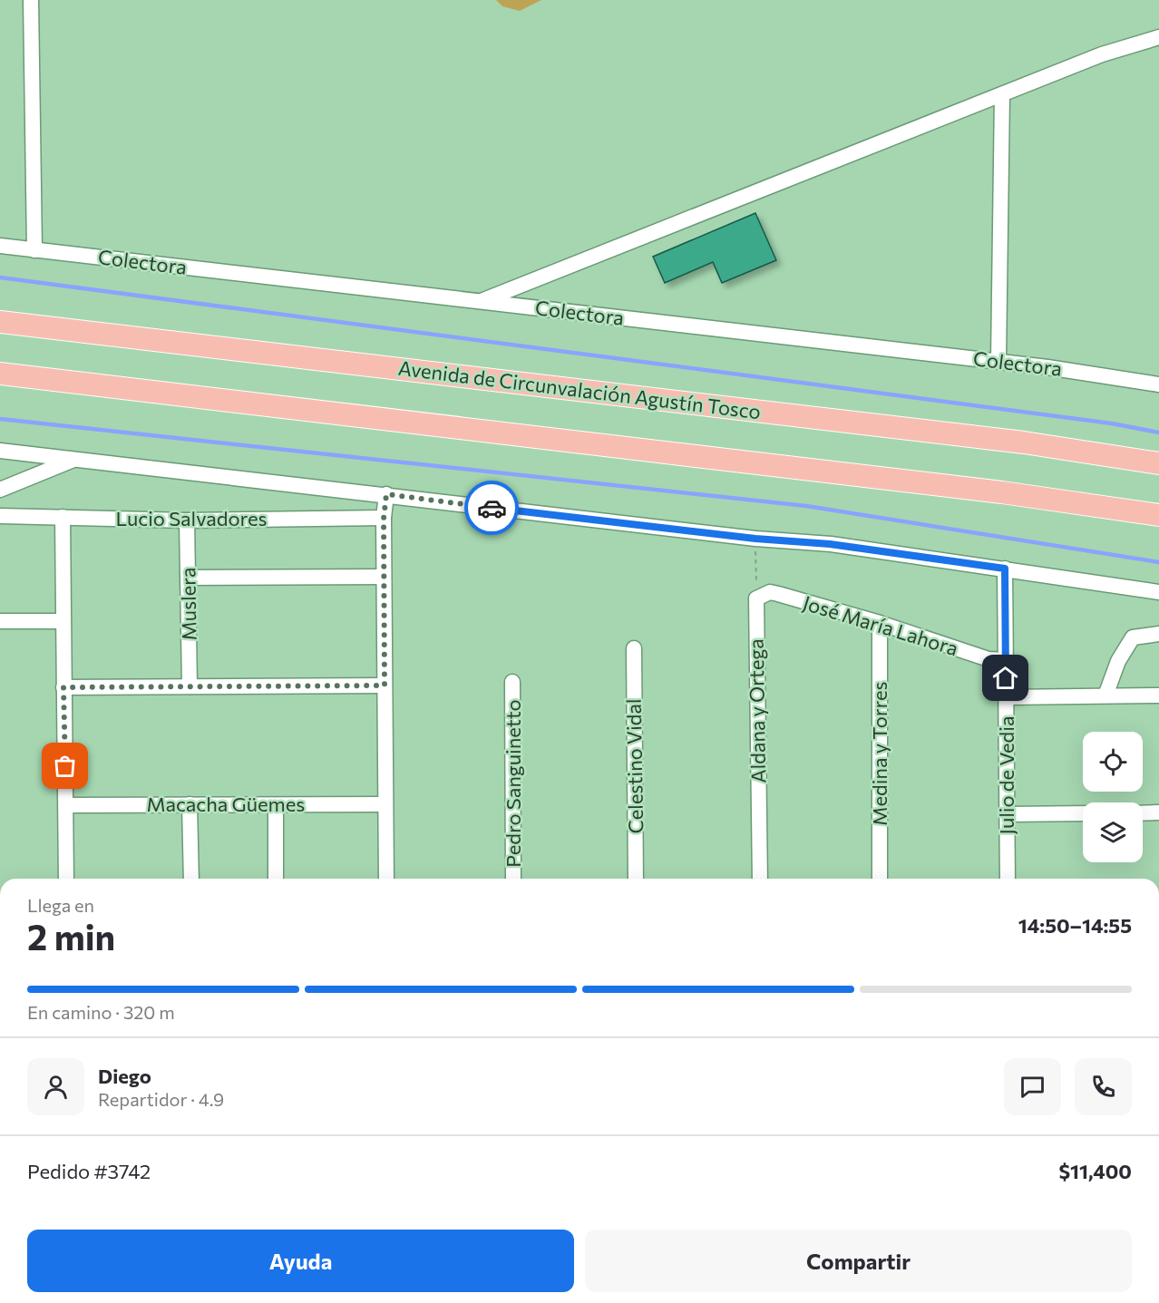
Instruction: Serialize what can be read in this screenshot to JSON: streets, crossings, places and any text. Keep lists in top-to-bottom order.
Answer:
{
  "streets": {
    "highway": ["Avenida de Circunvalación Agustín Tosco"],
    "street": [
      "Colectora",
      "Lucio Salvadores",
      "Muslera",
      "José María Lahora",
      "Aldana y Ortega",
      "Medina y Torres",
      "Celestino Vidal",
      "Julio de Vedia",
      "Pedro Sanguinetto",
      "Macacha Güemes"
    ]
  },
  "crossings": [
    ["Lucio Salvadores", "Muslera"],
    ["José María Lahora", "Aldana y Ortega"],
    ["José María Lahora", "Medina y Torres"],
    ["José María Lahora", "Julio de Vedia"]
  ],
  "page": {
    "heading": ["2 min", "Llega en", "14:50–14:55"],
    "panel": [
      "Diego",
      "Repartidor · 4.9",
      "Pedido #3742",
      "$11,400"
    ],
    "bar": "En camino · 320 m",
    "buttons": ["Ayuda", "Compartir"]
  }
}
